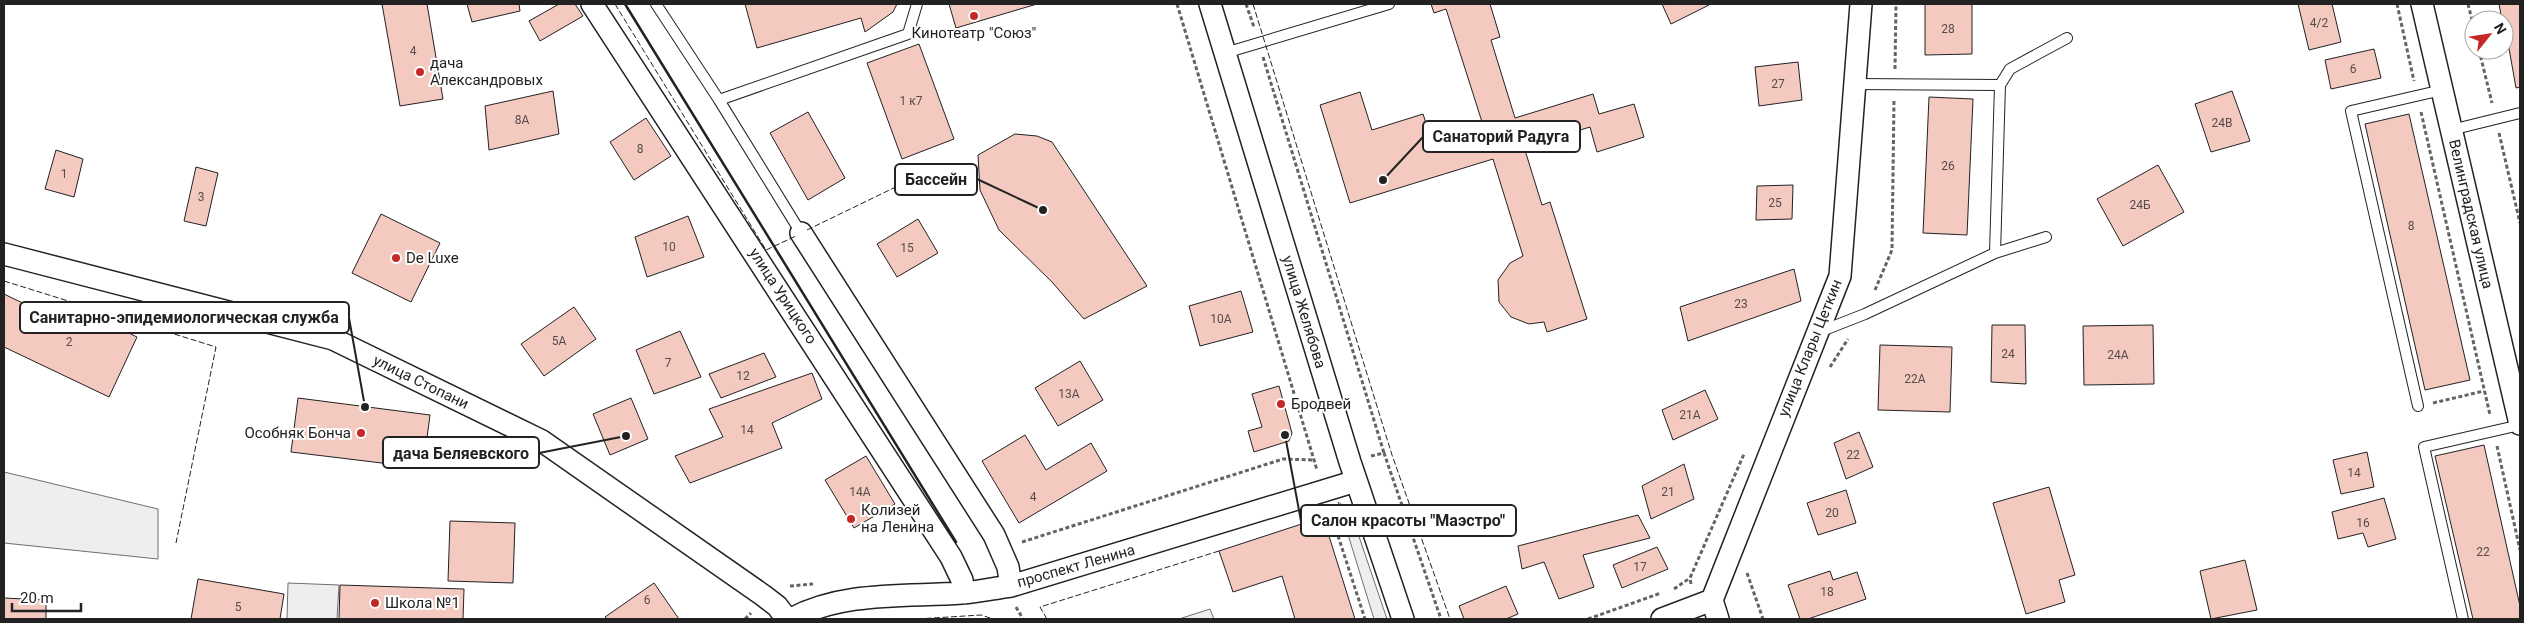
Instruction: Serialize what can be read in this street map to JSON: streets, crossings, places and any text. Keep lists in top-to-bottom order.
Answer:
{
  "streets": {
    "street": [
      "Велинградская улица",
      "улица Урицкого",
      "улица Желябова",
      "улица Клары Цеткин",
      "улица Стопани",
      "проспект Ленина"
    ]
  },
  "crossings": [
    ["улица Урицкого", "проспект Ленина"],
    ["улица Желябова", "проспект Ленина"]
  ],
  "places": [
    "Кинотеатр \"Союз\"",
    "дача Александровых",
    "Cанаторий Радуга",
    "Бассейн",
    "De Luxe",
    "Бродвей",
    "Санитарно-эпидемиологическая служба",
    "Особняк Бонча",
    "Салон красоты \"Маэстро\"",
    "дача Беляевского",
    "Колизей на Ленина",
    "Школа №1"
  ],
  "house_numbers": [
    "4/2",
    "28",
    "4",
    "6",
    "27",
    "1 к7",
    "8А",
    "24В",
    "8",
    "26",
    "1",
    "3",
    "25",
    "24Б",
    "8",
    "10",
    "15",
    "23",
    "10А",
    "5А",
    "2",
    "24",
    "24А",
    "7",
    "12",
    "22А",
    "13А",
    "21А",
    "14",
    "22",
    "14",
    "14А",
    "21",
    "4",
    "20",
    "16",
    "22",
    "17",
    "18",
    "6",
    "5"
  ],
  "scale_bar": "20 m",
  "north": "top right"
}
